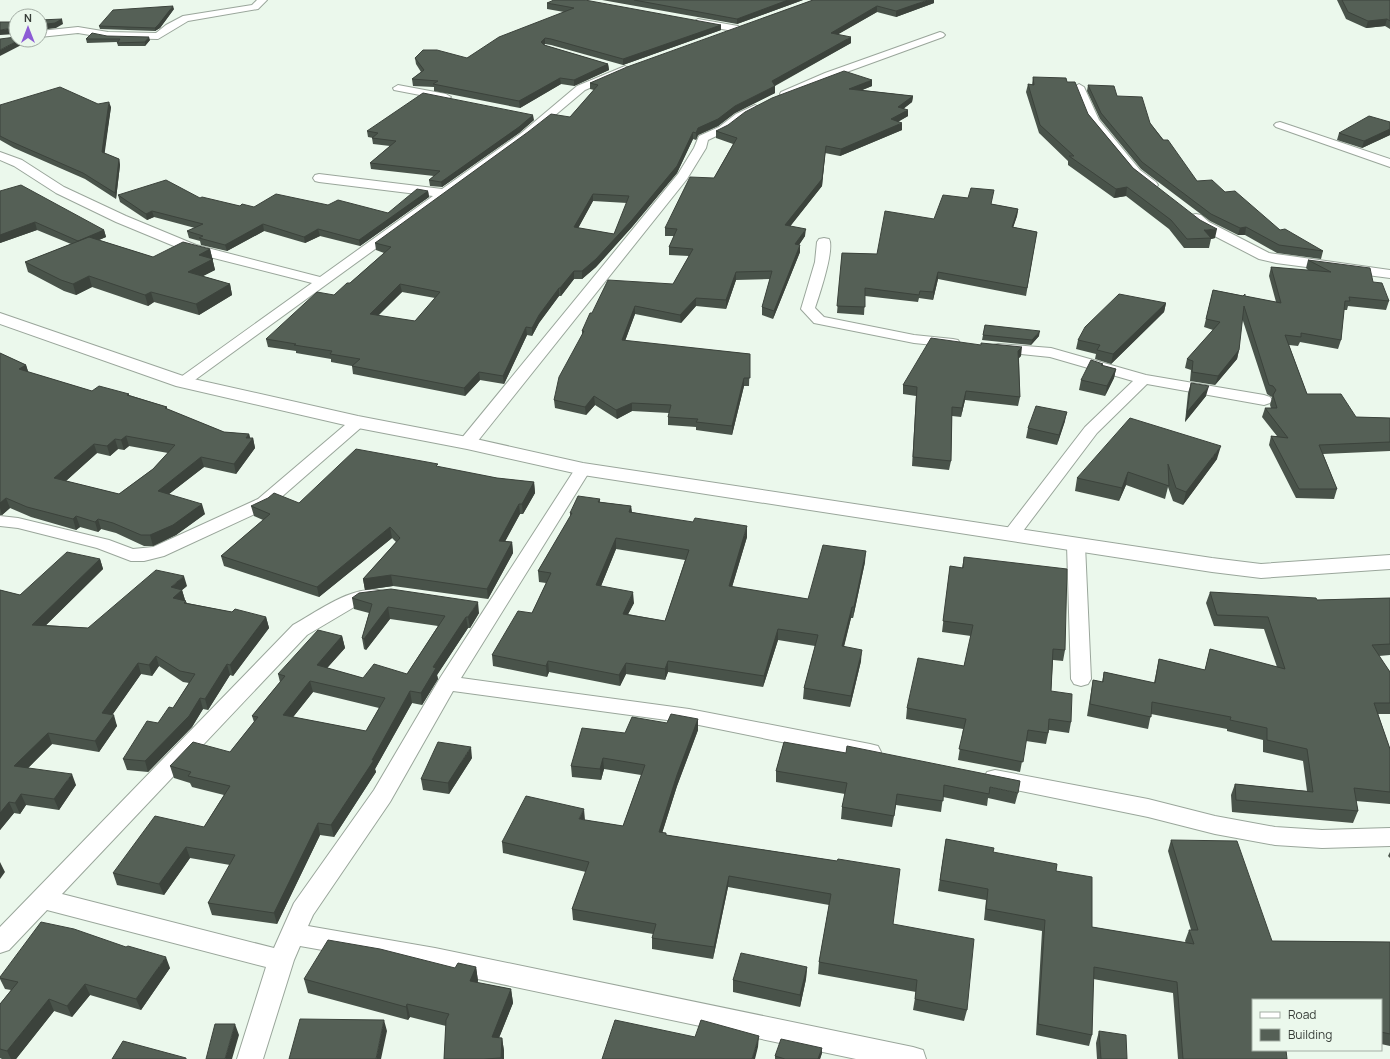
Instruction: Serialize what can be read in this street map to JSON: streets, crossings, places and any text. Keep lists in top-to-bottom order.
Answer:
{
  "legend": ["Road", "Building"],
  "north": "top"
}
